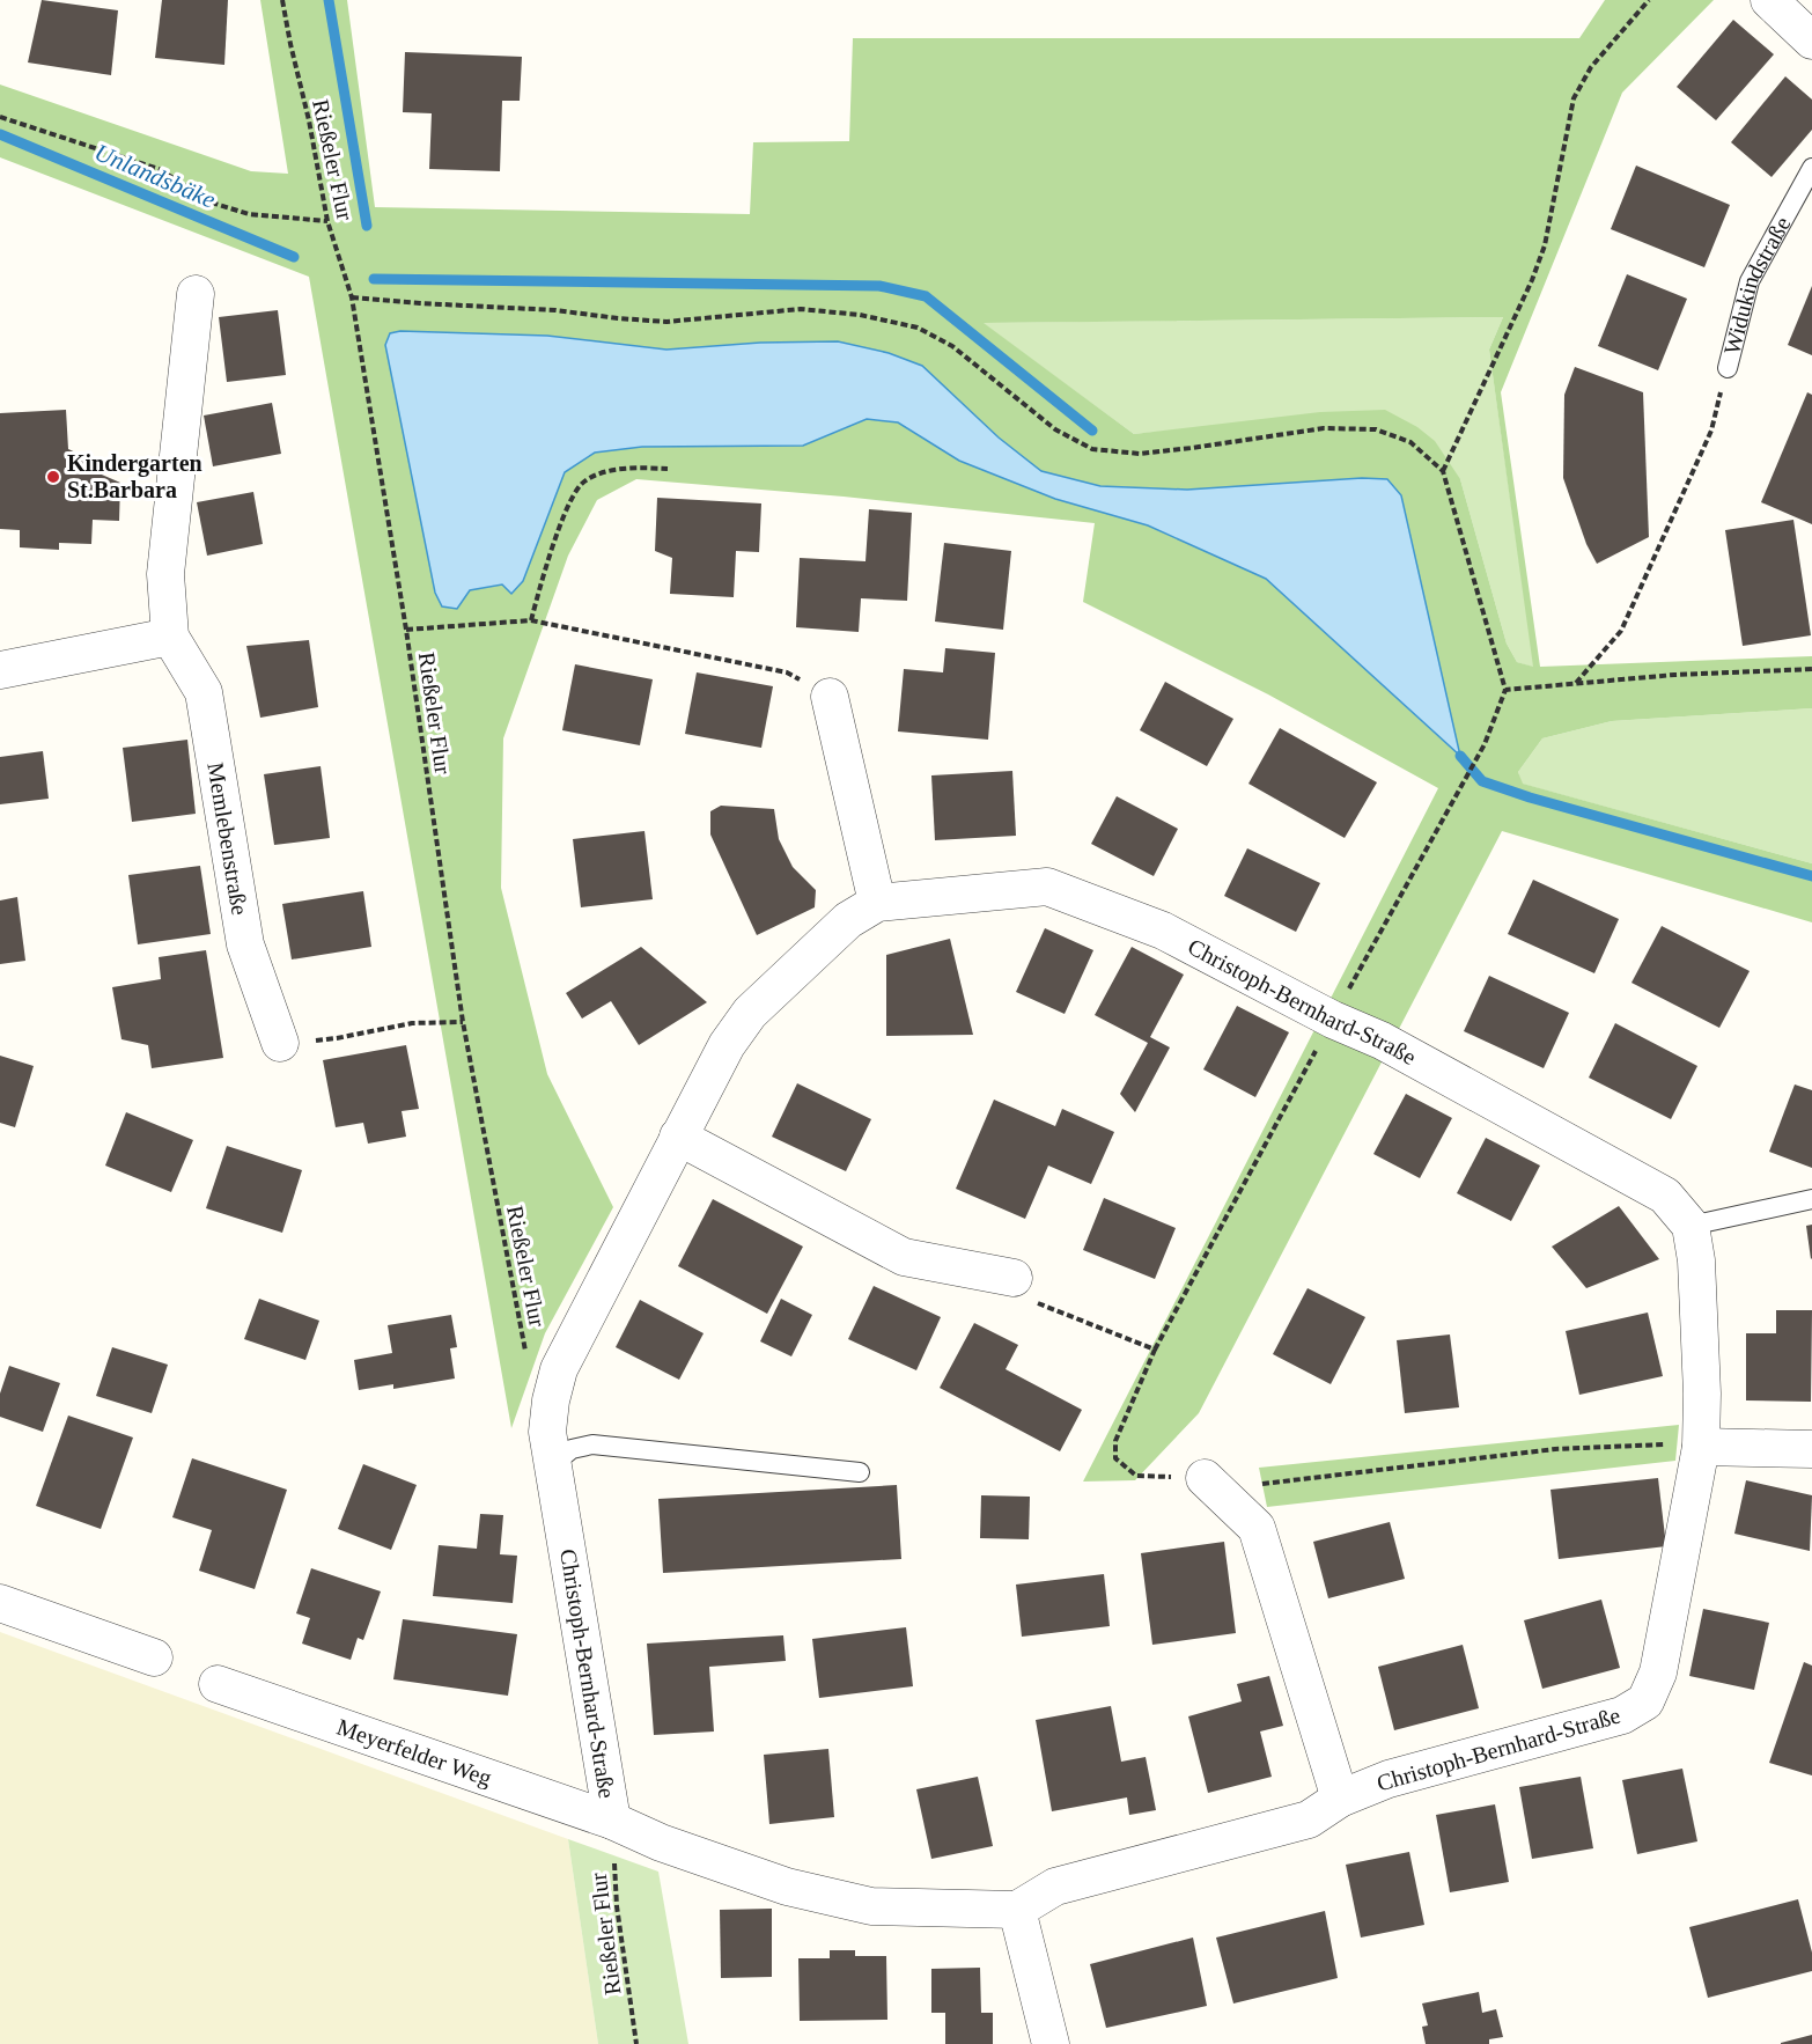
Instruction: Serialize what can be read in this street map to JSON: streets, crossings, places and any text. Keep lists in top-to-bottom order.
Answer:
{
  "streets": {
    "street": ["Memlebenstraße", "Christoph-Bernhard-Straße", "Meyerfelder Weg"],
    "lane": ["Widukindstraße"],
    "path": ["Rießeler Flur"]
  },
  "crossings": [
    ["Rießeler Flur", "Christoph-Bernhard-Straße"],
    ["Rießeler Flur", "Meyerfelder Weg"],
    ["Christoph-Bernhard-Straße", "Meyerfelder Weg"]
  ],
  "water": ["Unlandsbäke"],
  "places": ["Kindergarten St.Barbara"]
}
